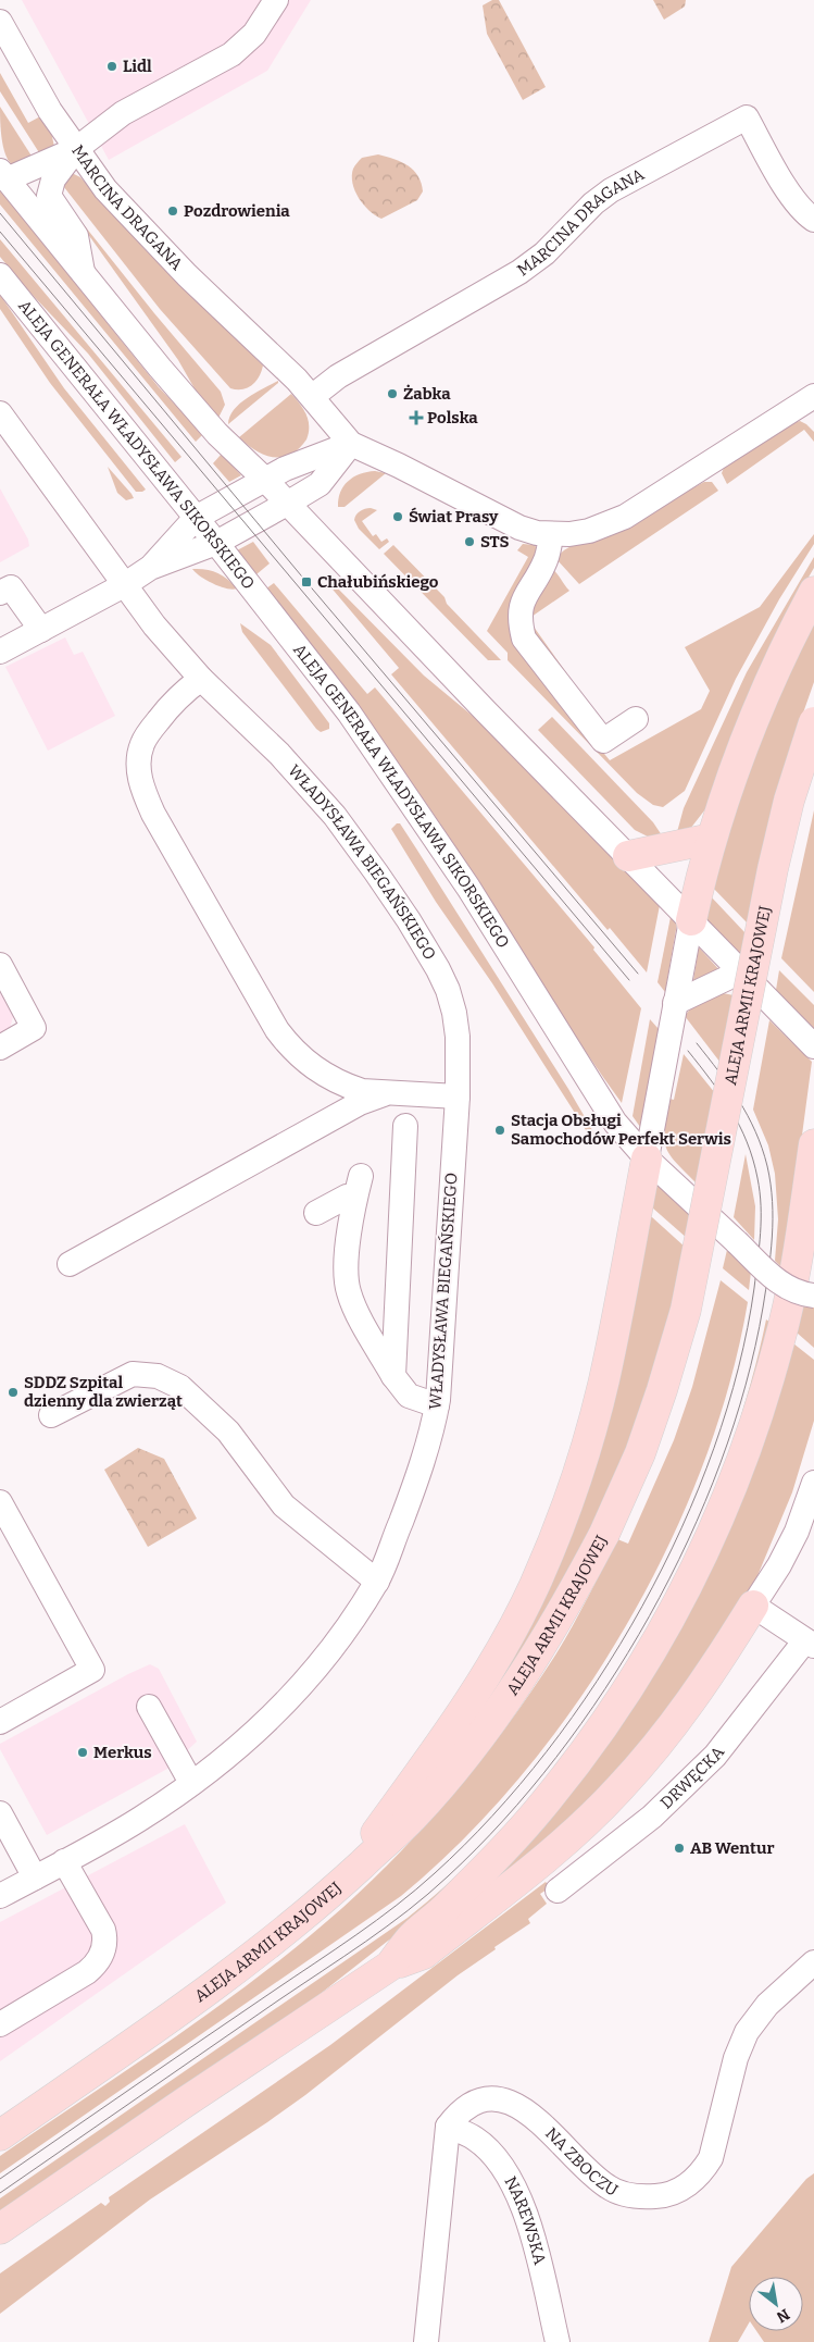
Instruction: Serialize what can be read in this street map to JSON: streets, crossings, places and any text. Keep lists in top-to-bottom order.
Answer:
{
  "streets": {
    "main road": ["ALEJA ARMII KRAJOWEJ"],
    "street": [
      "MARCINA DRAGANA",
      "ALEJA GENERAŁA WŁADYSŁAWA SIKORSKIEGO",
      "WŁADYSŁAWA BIEGAŃSKIEGO",
      "DRWĘCKA",
      "NA ZBOCZU",
      "NAREWSKA"
    ]
  },
  "crossings": [
    ["NA ZBOCZU", "NAREWSKA"]
  ],
  "places": {
    "other": [
      "Lidl",
      "Pozdrowienia",
      "Żabka",
      "Świat Prasy",
      "STS",
      "Stacja Obsługi Samochodów Perfekt Serwis",
      "SDDZ Szpital dzienny dla zwierząt",
      "Merkus",
      "AB Wentur"
    ],
    "health": ["Polska"],
    "transit": ["Chałubińskiego"]
  },
  "north": "bottom right"
}
